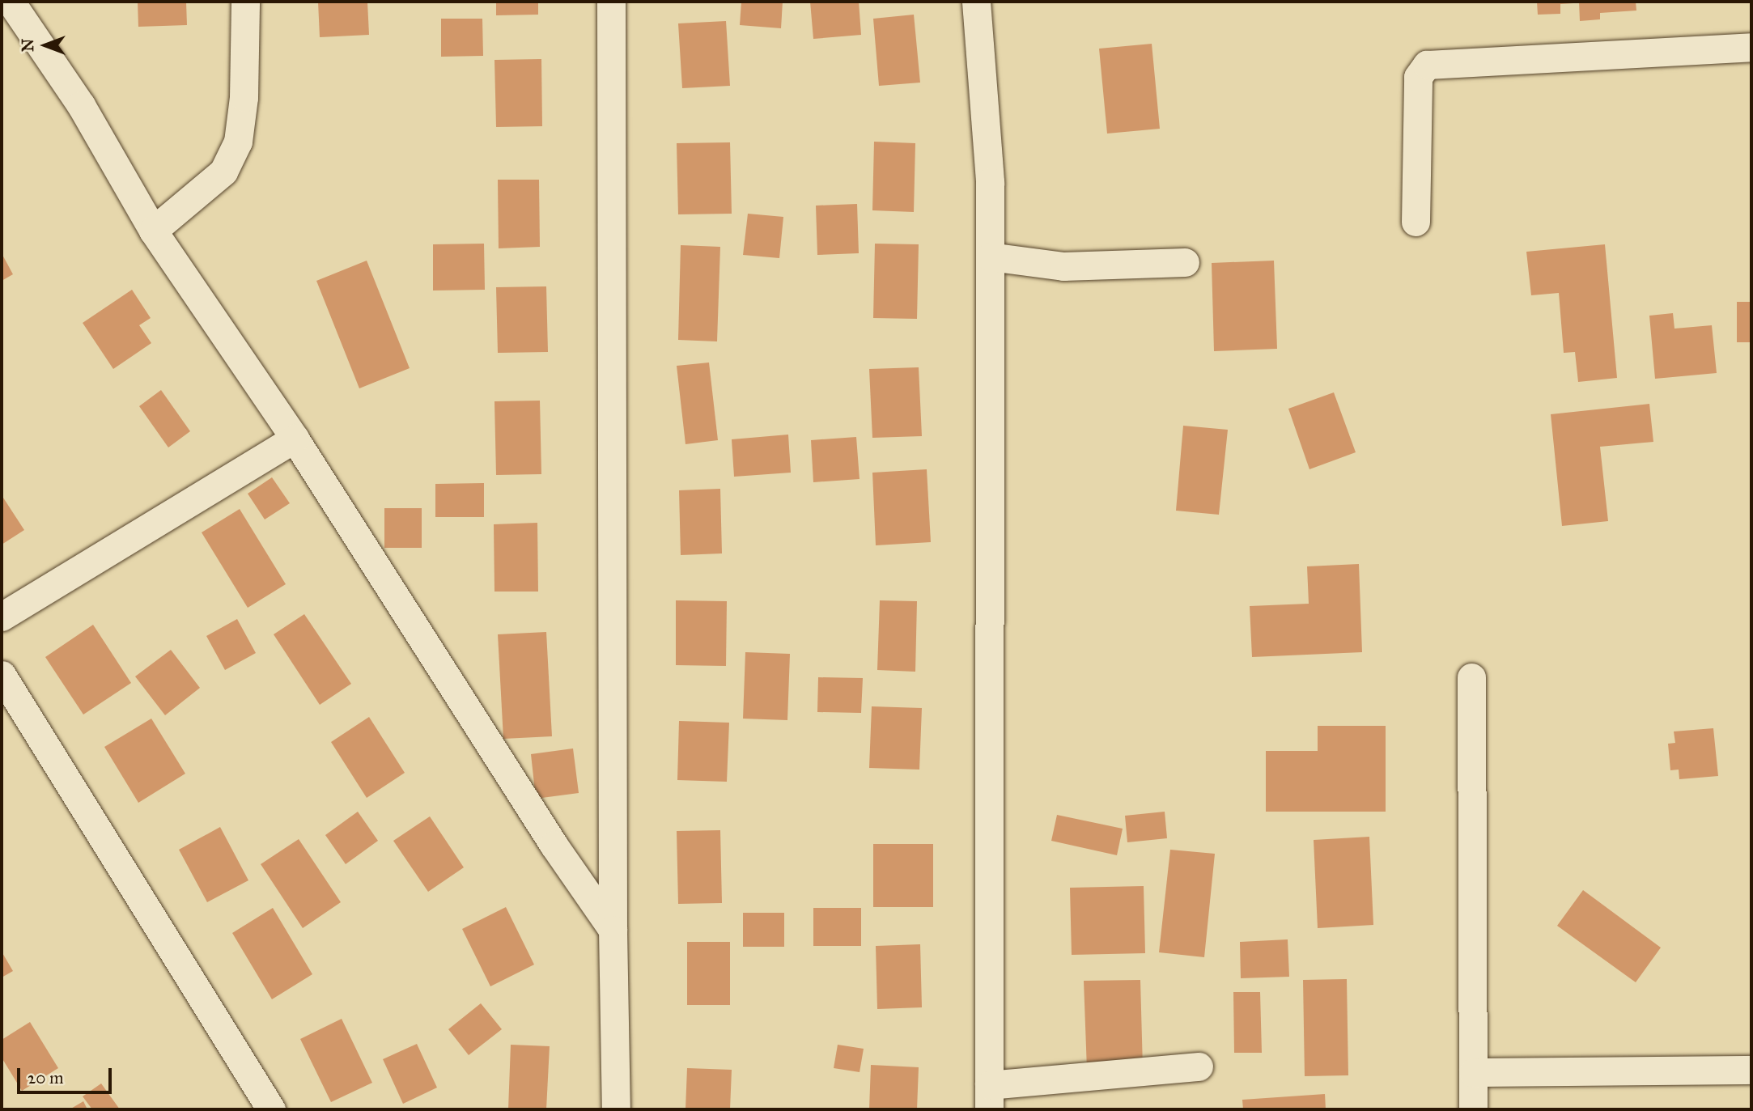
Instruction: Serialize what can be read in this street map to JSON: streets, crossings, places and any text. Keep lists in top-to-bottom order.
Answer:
{
  "scale_bar": "20 m",
  "north": "left"
}
